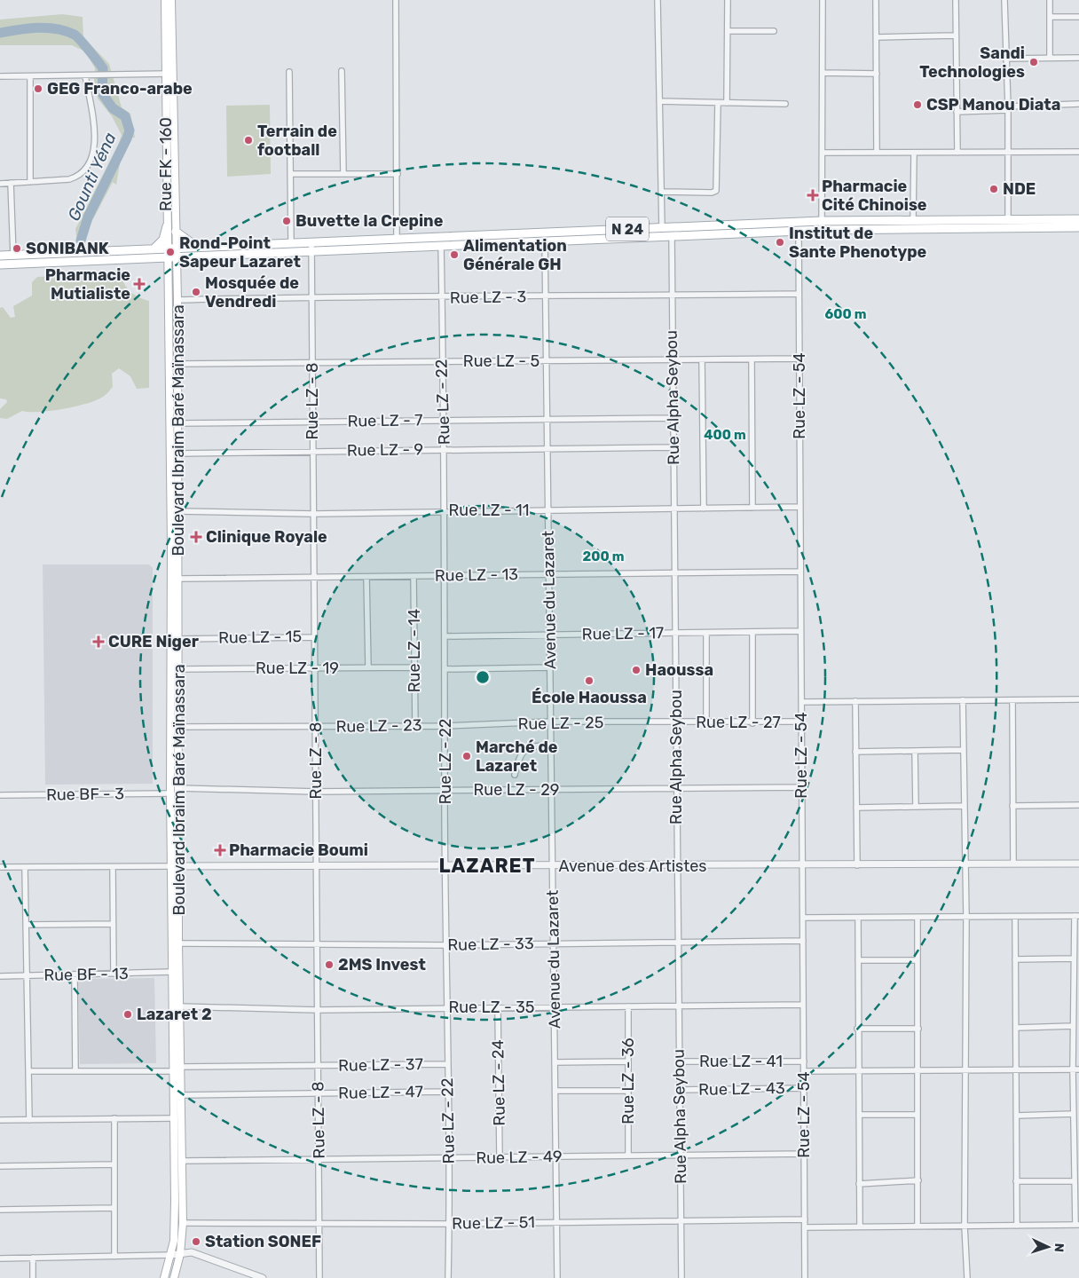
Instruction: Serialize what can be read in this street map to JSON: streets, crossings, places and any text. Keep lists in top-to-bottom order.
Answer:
{
  "streets": {
    "main road": ["Rue FK - 160", "N 24", "Boulevard Ibraim Baré Maïnassara"],
    "street": [
      "Rue LZ - 3",
      "Rue LZ - 5",
      "Rue LZ - 54",
      "Rue Alpha Seybou",
      "Rue LZ - 8",
      "Rue LZ - 22",
      "Rue LZ - 7",
      "Rue LZ - 9",
      "Rue LZ - 11",
      "Rue LZ - 13",
      "Avenue du Lazaret",
      "Rue LZ - 17",
      "Rue LZ - 15",
      "Rue LZ - 14",
      "Rue LZ - 19",
      "Rue LZ - 27",
      "Rue LZ - 25",
      "Rue LZ - 23",
      "Rue LZ - 29",
      "Rue BF - 3",
      "Avenue des Artistes",
      "Rue LZ - 33",
      "Rue BF - 13",
      "Rue LZ - 35",
      "Rue LZ - 41",
      "Rue LZ - 37",
      "Rue LZ - 36",
      "Rue LZ - 24",
      "Rue LZ - 43",
      "Rue LZ - 47",
      "Rue LZ - 49",
      "Rue LZ - 51"
    ]
  },
  "crossings": [
    ["Rue FK - 160", "N 24"],
    ["Rue FK - 160", "Boulevard Ibraim Baré Maïnassara"],
    ["N 24", "Rue LZ - 54"],
    ["N 24", "Rue Alpha Seybou"],
    ["N 24", "Rue LZ - 8"],
    ["N 24", "Rue LZ - 22"],
    ["N 24", "Boulevard Ibraim Baré Maïnassara"],
    ["N 24", "Avenue du Lazaret"],
    ["Rue LZ - 3", "Rue LZ - 54"],
    ["Rue LZ - 3", "Rue Alpha Seybou"],
    ["Rue LZ - 3", "Rue LZ - 8"],
    ["Rue LZ - 3", "Rue LZ - 22"],
    ["Rue LZ - 3", "Boulevard Ibraim Baré Maïnassara"],
    ["Rue LZ - 3", "Avenue du Lazaret"],
    ["Rue LZ - 5", "Rue LZ - 54"],
    ["Rue LZ - 5", "Rue Alpha Seybou"],
    ["Rue LZ - 5", "Rue LZ - 8"],
    ["Rue LZ - 5", "Rue LZ - 22"],
    ["Rue LZ - 5", "Boulevard Ibraim Baré Maïnassara"],
    ["Rue LZ - 5", "Avenue du Lazaret"],
    ["Rue LZ - 54", "Rue LZ - 11"],
    ["Rue LZ - 54", "Rue LZ - 13"],
    ["Rue LZ - 54", "Rue LZ - 17"],
    ["Rue LZ - 54", "Rue LZ - 27"],
    ["Rue LZ - 54", "Rue LZ - 29"],
    ["Rue LZ - 54", "Avenue des Artistes"],
    ["Rue LZ - 54", "Rue LZ - 33"],
    ["Rue LZ - 54", "Rue LZ - 35"],
    ["Rue LZ - 54", "Rue LZ - 41"],
    ["Rue LZ - 54", "Rue LZ - 43"],
    ["Rue LZ - 54", "Rue LZ - 49"],
    ["Rue LZ - 54", "Rue LZ - 51"],
    ["Rue Alpha Seybou", "Rue LZ - 7"],
    ["Rue Alpha Seybou", "Rue LZ - 9"],
    ["Rue Alpha Seybou", "Rue LZ - 11"],
    ["Rue Alpha Seybou", "Rue LZ - 13"],
    ["Rue Alpha Seybou", "Rue LZ - 17"],
    ["Rue Alpha Seybou", "Rue LZ - 27"],
    ["Rue Alpha Seybou", "Rue LZ - 25"],
    ["Rue Alpha Seybou", "Rue LZ - 29"],
    ["Rue Alpha Seybou", "Avenue des Artistes"],
    ["Rue Alpha Seybou", "Rue LZ - 33"],
    ["Rue Alpha Seybou", "Rue LZ - 35"],
    ["Rue Alpha Seybou", "Rue LZ - 41"],
    ["Rue Alpha Seybou", "Rue LZ - 43"],
    ["Rue Alpha Seybou", "Rue LZ - 49"],
    ["Rue Alpha Seybou", "Rue LZ - 51"],
    ["Rue LZ - 8", "Rue LZ - 7"],
    ["Rue LZ - 8", "Rue LZ - 9"],
    ["Rue LZ - 8", "Rue LZ - 11"],
    ["Rue LZ - 8", "Rue LZ - 13"],
    ["Rue LZ - 8", "Rue LZ - 15"],
    ["Rue LZ - 8", "Rue LZ - 19"],
    ["Rue LZ - 8", "Rue LZ - 23"],
    ["Rue LZ - 8", "Rue LZ - 29"],
    ["Rue LZ - 8", "Avenue des Artistes"],
    ["Rue LZ - 8", "Rue LZ - 33"],
    ["Rue LZ - 8", "Rue LZ - 35"],
    ["Rue LZ - 8", "Rue LZ - 37"],
    ["Rue LZ - 8", "Rue LZ - 47"],
    ["Rue LZ - 8", "Rue LZ - 49"],
    ["Rue LZ - 8", "Rue LZ - 51"],
    ["Rue LZ - 22", "Rue LZ - 7"],
    ["Rue LZ - 22", "Rue LZ - 9"],
    ["Rue LZ - 22", "Rue LZ - 11"],
    ["Rue LZ - 22", "Rue LZ - 13"],
    ["Rue LZ - 22", "Rue LZ - 17"],
    ["Rue LZ - 22", "Rue LZ - 25"],
    ["Rue LZ - 22", "Rue LZ - 23"],
    ["Rue LZ - 22", "Rue LZ - 29"],
    ["Rue LZ - 22", "Avenue des Artistes"],
    ["Rue LZ - 22", "Rue LZ - 33"],
    ["Rue LZ - 22", "Rue LZ - 35"],
    ["Rue LZ - 22", "Rue LZ - 37"],
    ["Rue LZ - 22", "Rue LZ - 47"],
    ["Rue LZ - 22", "Rue LZ - 49"],
    ["Rue LZ - 22", "Rue LZ - 51"],
    ["Rue LZ - 7", "Boulevard Ibraim Baré Maïnassara"],
    ["Rue LZ - 7", "Avenue du Lazaret"],
    ["Boulevard Ibraim Baré Maïnassara", "Rue LZ - 9"],
    ["Boulevard Ibraim Baré Maïnassara", "Rue LZ - 11"],
    ["Boulevard Ibraim Baré Maïnassara", "Rue LZ - 13"],
    ["Boulevard Ibraim Baré Maïnassara", "Rue LZ - 15"],
    ["Boulevard Ibraim Baré Maïnassara", "Rue LZ - 19"],
    ["Boulevard Ibraim Baré Maïnassara", "Rue LZ - 23"],
    ["Boulevard Ibraim Baré Maïnassara", "Rue LZ - 29"],
    ["Boulevard Ibraim Baré Maïnassara", "Rue BF - 3"],
    ["Boulevard Ibraim Baré Maïnassara", "Avenue des Artistes"],
    ["Boulevard Ibraim Baré Maïnassara", "Rue LZ - 33"],
    ["Boulevard Ibraim Baré Maïnassara", "Rue BF - 13"],
    ["Boulevard Ibraim Baré Maïnassara", "Rue LZ - 35"],
    ["Boulevard Ibraim Baré Maïnassara", "Rue LZ - 37"],
    ["Boulevard Ibraim Baré Maïnassara", "Rue LZ - 47"],
    ["Boulevard Ibraim Baré Maïnassara", "Rue LZ - 49"],
    ["Boulevard Ibraim Baré Maïnassara", "Rue LZ - 51"],
    ["Rue LZ - 9", "Avenue du Lazaret"],
    ["Rue LZ - 11", "Avenue du Lazaret"],
    ["Rue LZ - 13", "Avenue du Lazaret"],
    ["Rue LZ - 13", "Rue LZ - 14"],
    ["Avenue du Lazaret", "Rue LZ - 17"],
    ["Avenue du Lazaret", "Rue LZ - 25"],
    ["Avenue du Lazaret", "Rue LZ - 29"],
    ["Avenue du Lazaret", "Avenue des Artistes"],
    ["Avenue du Lazaret", "Rue LZ - 33"],
    ["Avenue du Lazaret", "Rue LZ - 35"],
    ["Avenue du Lazaret", "Rue LZ - 49"],
    ["Avenue du Lazaret", "Rue LZ - 51"],
    ["Rue LZ - 14", "Rue LZ - 19"],
    ["Rue LZ - 14", "Rue LZ - 23"],
    ["Rue LZ - 27", "Rue LZ - 25"],
    ["Rue LZ - 25", "Rue LZ - 23"],
    ["Rue LZ - 35", "Rue LZ - 36"],
    ["Rue LZ - 35", "Rue LZ - 24"],
    ["Rue LZ - 36", "Rue LZ - 49"],
    ["Rue LZ - 24", "Rue LZ - 49"]
  ],
  "districts": ["LAZARET"],
  "water": ["Gounti Yéna"],
  "places": {
    "other": [
      "Sandi Technologies",
      "GEG Franco-arabe",
      "CSP Manou Diata",
      "Terrain de football",
      "NDE",
      "Buvette la Crepine",
      "Institut de Sante Phenotype",
      "SONIBANK",
      "Rond-Point Sapeur Lazaret",
      "Alimentation Générale GH",
      "Mosquée de Vendredi",
      "Haoussa",
      "École Haoussa",
      "Marché de Lazaret",
      "2MS Invest",
      "Lazaret 2",
      "Station SONEF"
    ],
    "health": [
      "Pharmacie Cité Chinoise",
      "Pharmacie Mutialiste",
      "Clinique Royale",
      "CURE Niger",
      "Pharmacie Boumi"
    ]
  },
  "north": "right",
  "rings": ["600 m", "400 m", "200 m"]
}
